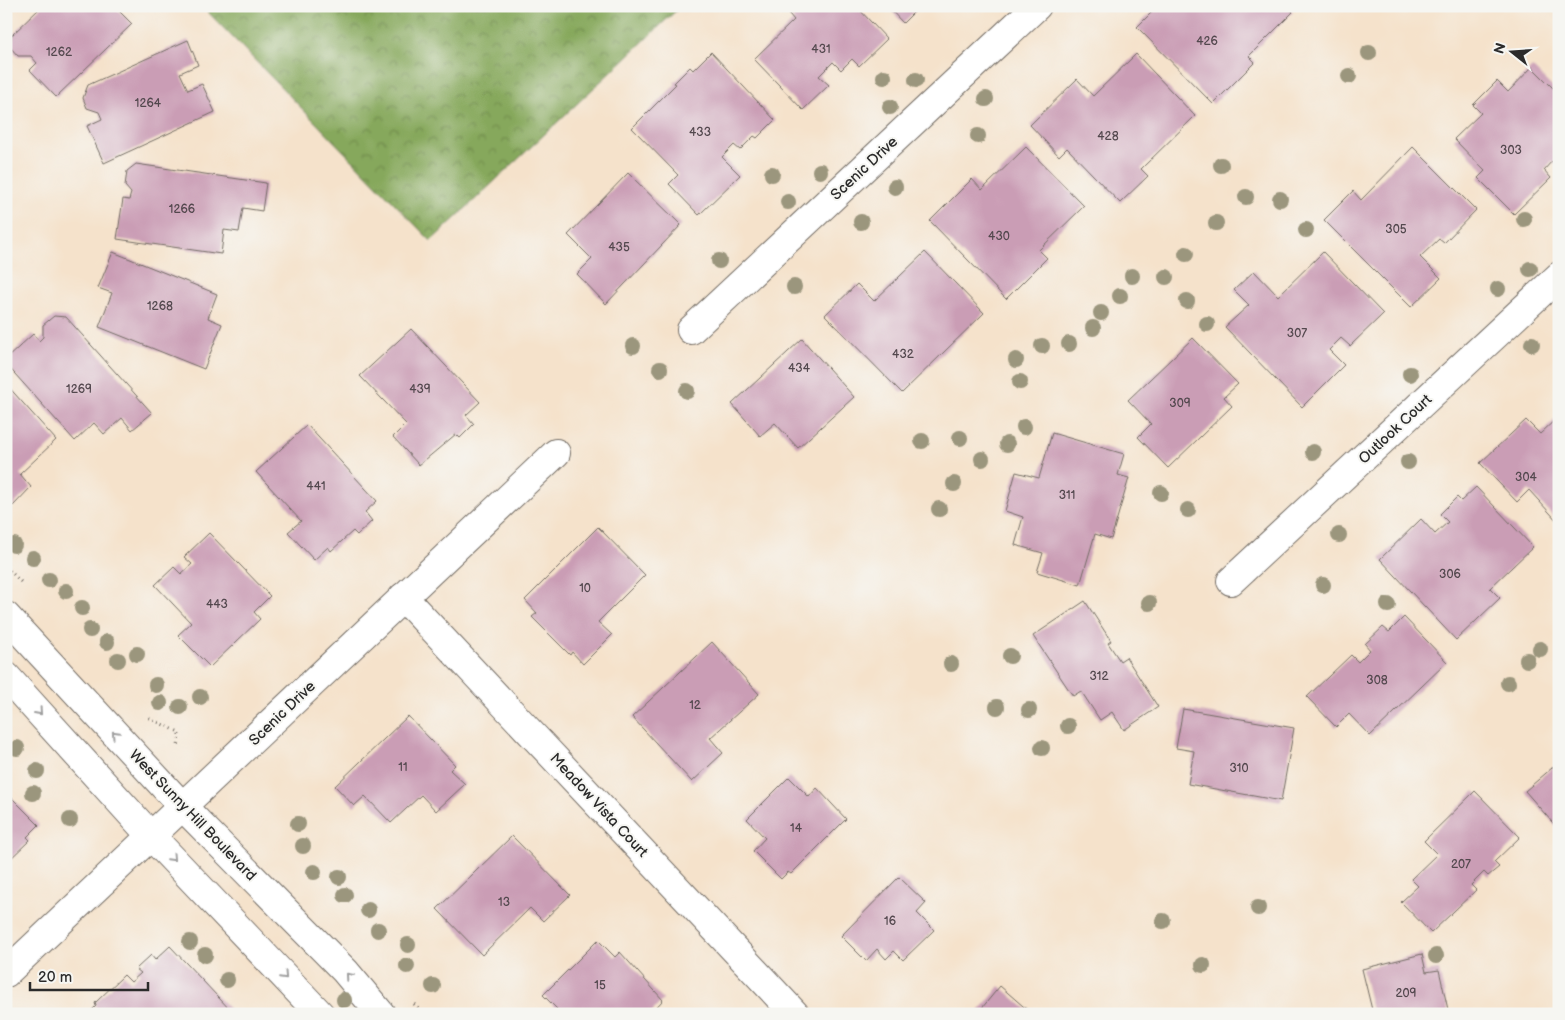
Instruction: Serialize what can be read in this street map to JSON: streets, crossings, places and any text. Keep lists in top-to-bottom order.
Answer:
{
  "streets": {
    "street": [
      "Scenic Drive",
      "Outlook Court",
      "Meadow Vista Court",
      "West Sunny Hill Boulevard"
    ]
  },
  "crossings": [
    ["Scenic Drive", "Meadow Vista Court"],
    ["Scenic Drive", "West Sunny Hill Boulevard"]
  ],
  "house_numbers": [
    "426",
    "431",
    "1262",
    "1264",
    "433",
    "428",
    "303",
    "1266",
    "305",
    "430",
    "435",
    "1268",
    "307",
    "432",
    "434",
    "1269",
    "439",
    "309",
    "304",
    "441",
    "311",
    "306",
    "10",
    "443",
    "312",
    "308",
    "12",
    "11",
    "310",
    "14",
    "207",
    "13",
    "16",
    "15",
    "209"
  ],
  "scale_bar": "20 m",
  "north": "left"
}
